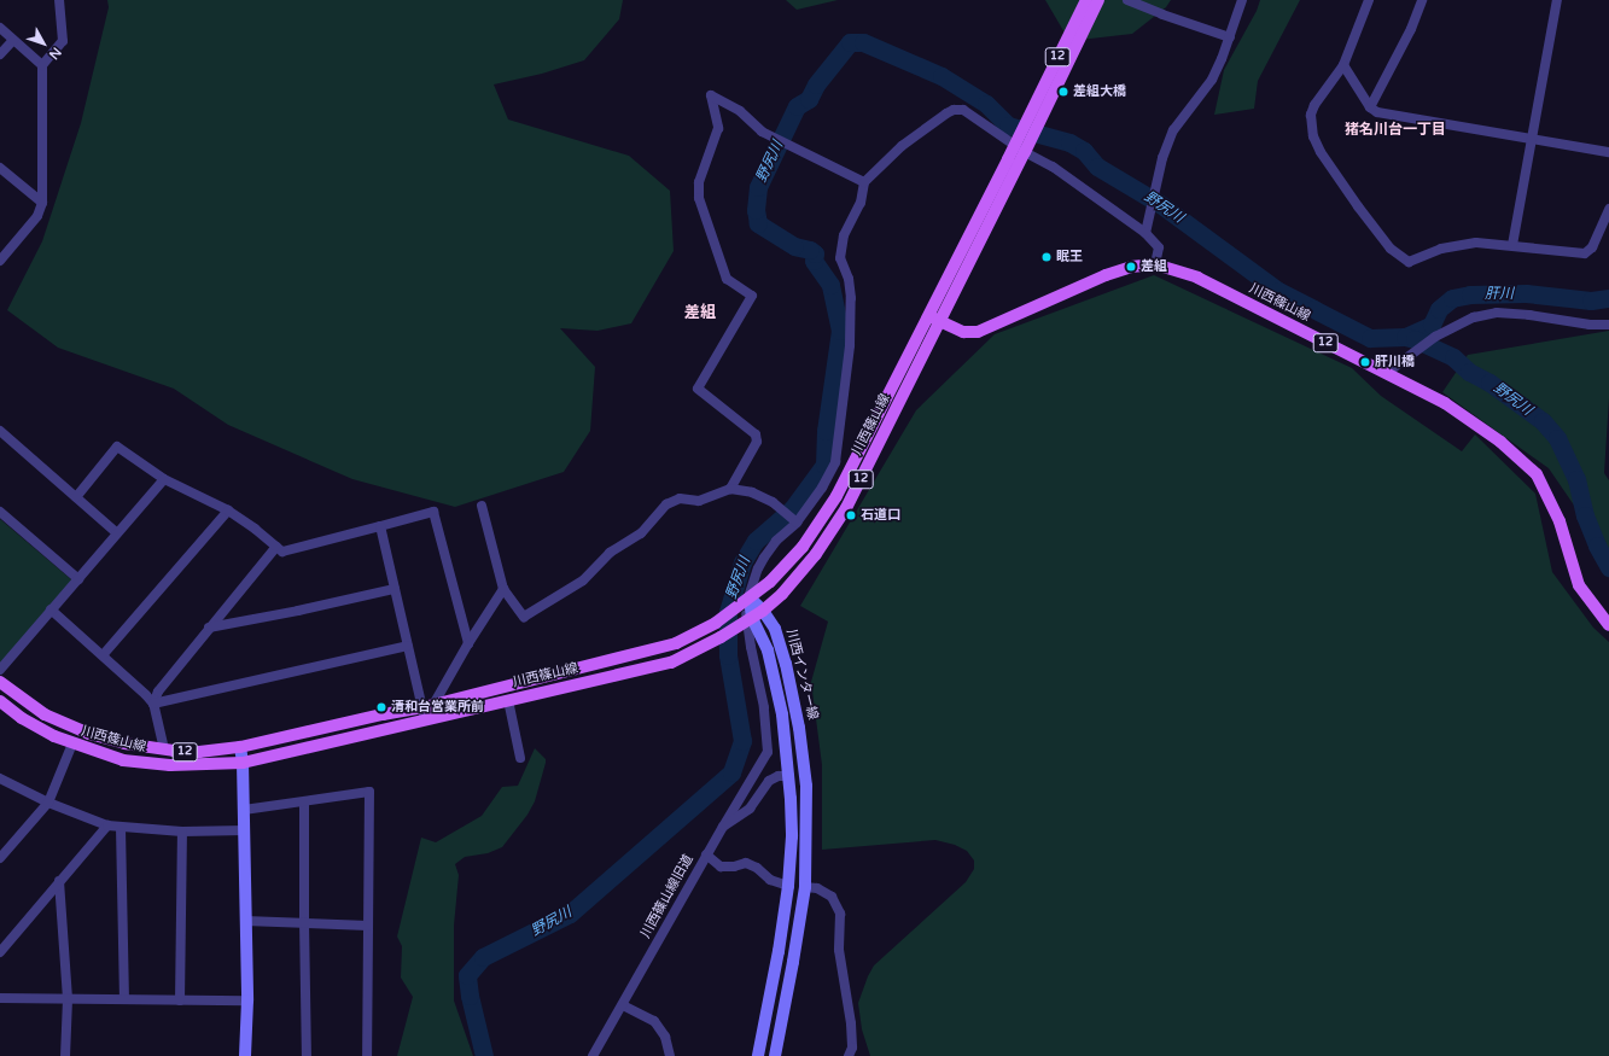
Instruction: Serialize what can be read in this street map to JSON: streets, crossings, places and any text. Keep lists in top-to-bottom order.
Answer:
{
  "streets": {
    "main road": ["12", "川西篠山線", "川西インター線"],
    "street": ["川西篠山線旧道"]
  },
  "crossings": [
    ["川西篠山線", "川西インター線"],
    ["川西インター線", "川西篠山線旧道"]
  ],
  "districts": ["猪名川台一丁目", "差組"],
  "water": ["野尻川", "肝川"],
  "places": [
    "差組大橋",
    "眠王",
    "差組",
    "肝川橋",
    "石道口",
    "清和台営業所前"
  ],
  "north": "bottom right"
}
